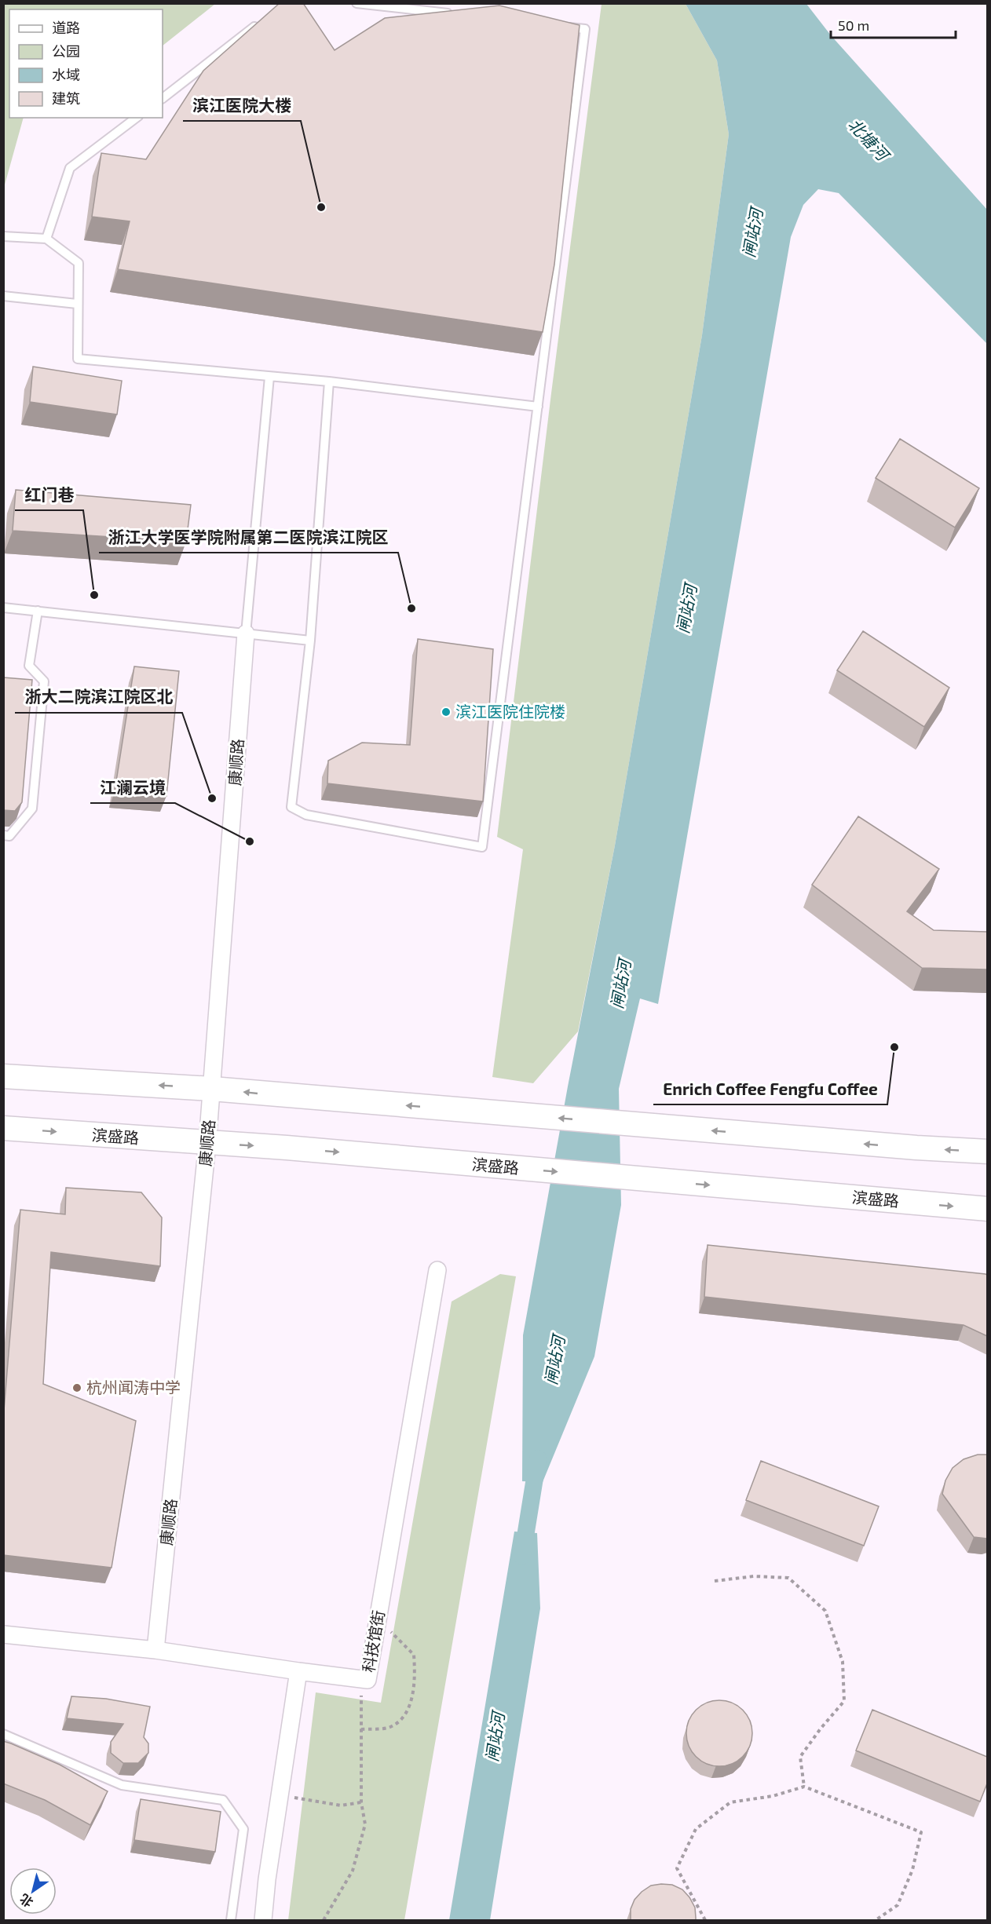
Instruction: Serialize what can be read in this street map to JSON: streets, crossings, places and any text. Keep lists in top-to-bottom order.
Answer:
{
  "streets": {
    "main road": ["滨盛路"],
    "street": ["康顺路", "科技馆街"]
  },
  "crossings": [
    ["康顺路", "滨盛路"],
    ["康顺路", "科技馆街"]
  ],
  "water": ["北塘河", "闸站河"],
  "places": [
    "滨江医院大楼",
    "红门巷",
    "浙江大学医学院附属第二医院滨江院区",
    "滨江医院住院楼",
    "浙大二院滨江院区北",
    "江澜云境",
    "Enrich Coffee Fengfu Coffee",
    "杭州闻涛中学"
  ],
  "legend": [
    "道路",
    "公园",
    "水域",
    "建筑"
  ],
  "scale_bar": "50 m",
  "north": "bottom left"
}
